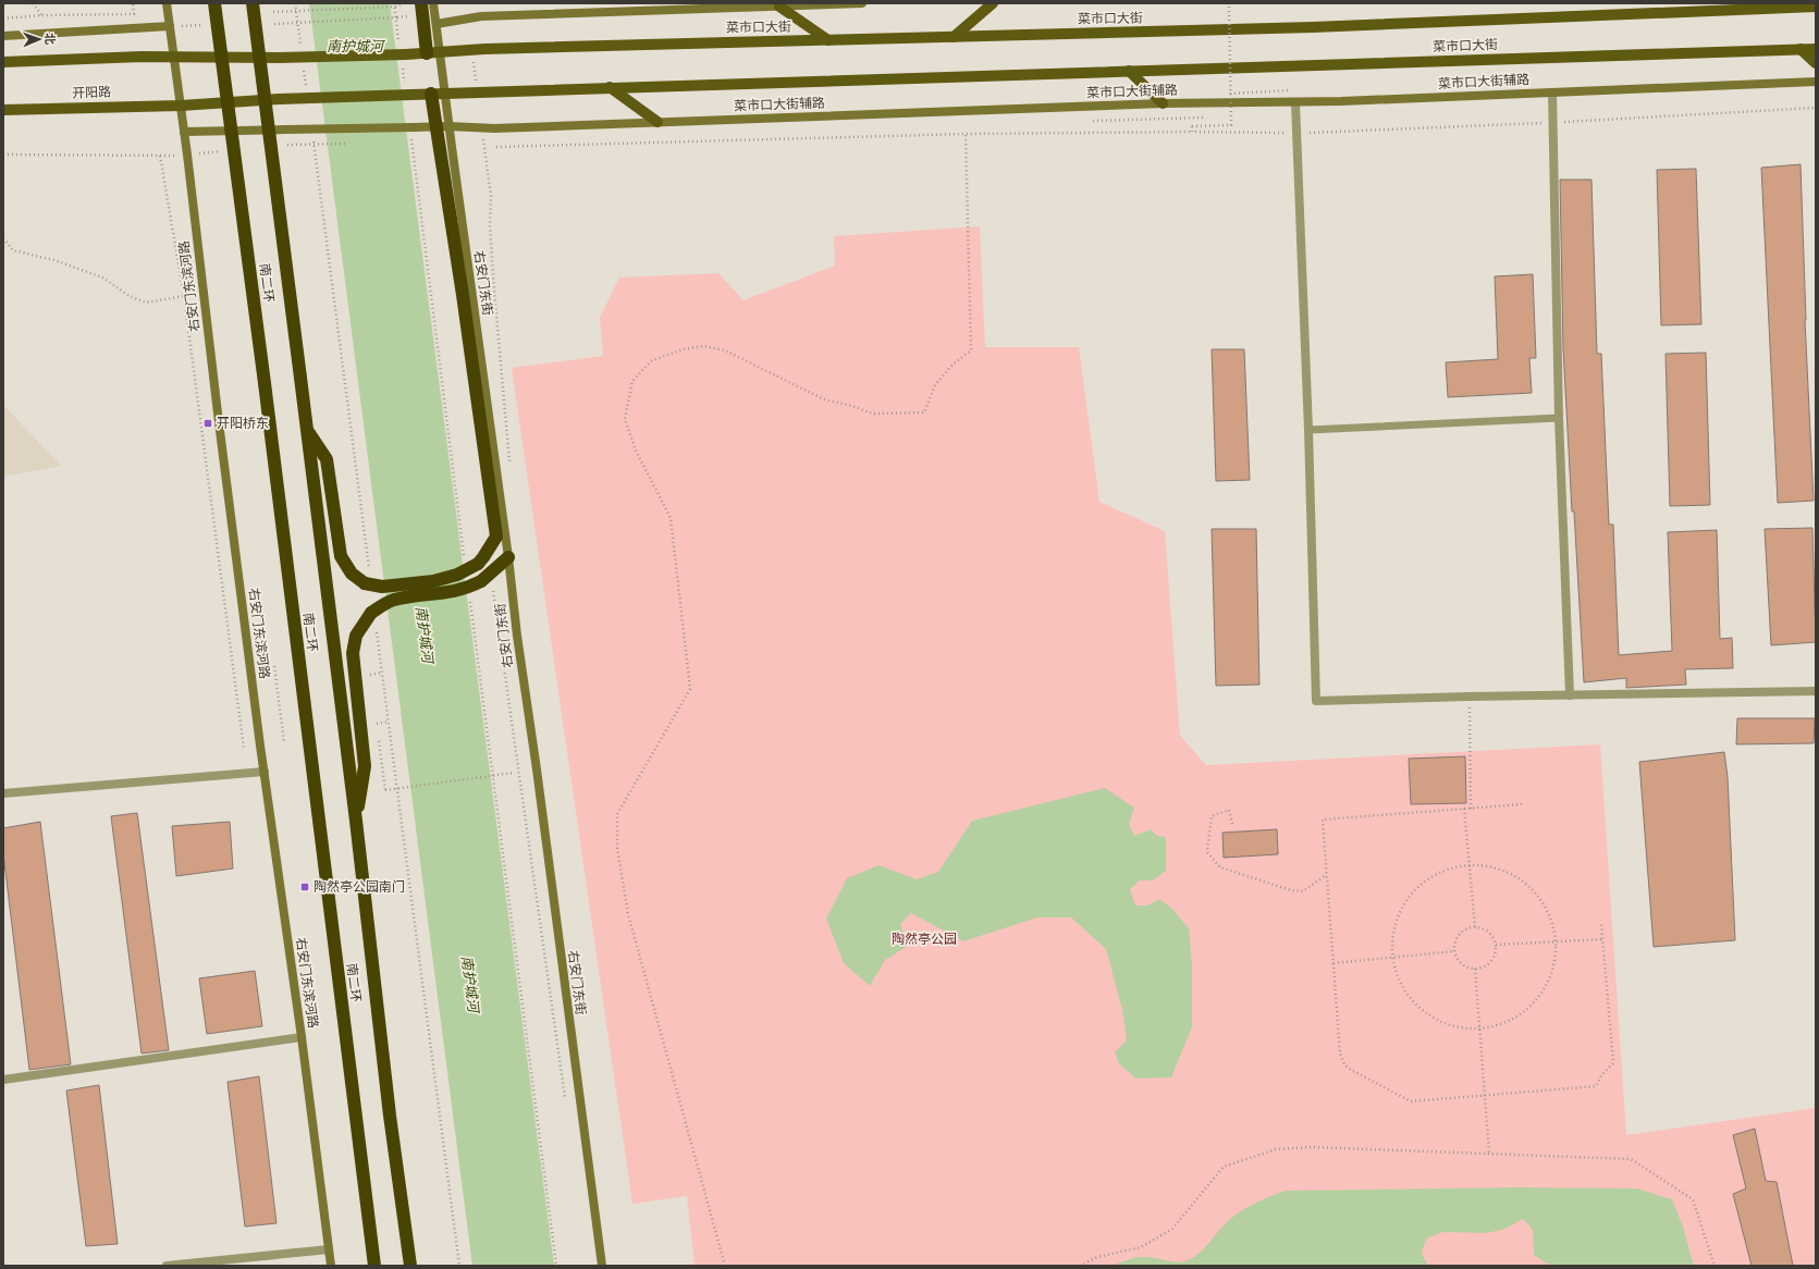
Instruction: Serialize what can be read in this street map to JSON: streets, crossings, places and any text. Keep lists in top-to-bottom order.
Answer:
{
  "streets": {
    "highway": ["南二环"],
    "main road": ["菜市口大街", "开阳路"],
    "street": ["菜市口大街辅路", "右安门东街", "右安门东滨河路"]
  },
  "crossings": [
    ["菜市口大街", "开阳路"],
    ["菜市口大街", "右安门东街"],
    ["菜市口大街", "右安门东滨河路"],
    ["菜市口大街辅路", "右安门东街"],
    ["菜市口大街辅路", "右安门东滨河路"],
    ["开阳路", "右安门东滨河路"]
  ],
  "water": ["南护城河"],
  "parks": ["陶然亭公园"],
  "places": {
    "transit": ["开阳桥东", "陶然亭公园南门"]
  },
  "north": "right"
}
